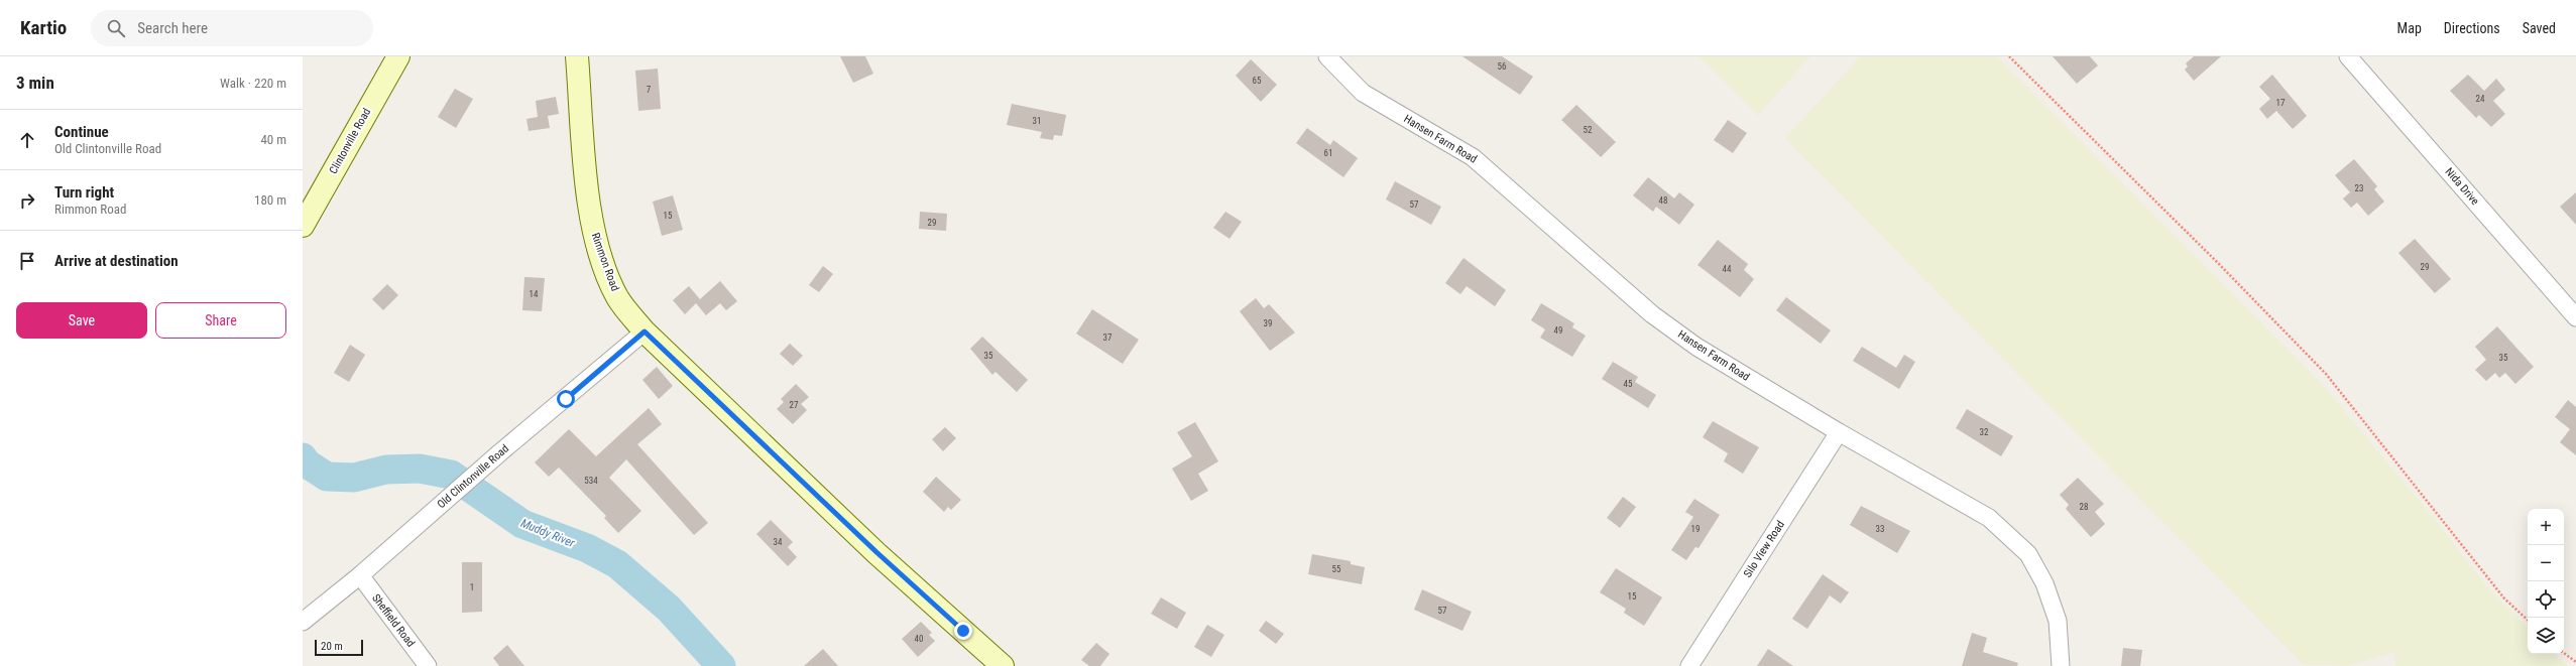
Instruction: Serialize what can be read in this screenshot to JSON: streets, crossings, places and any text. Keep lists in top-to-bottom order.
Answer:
{
  "streets": {
    "street": [
      "Hansen Farm Road",
      "Clintonville Road",
      "Nida Drive",
      "Rimmon Road",
      "Old Clintonville Road",
      "Silo View Road",
      "Sheffield Road"
    ]
  },
  "crossings": [
    ["Hansen Farm Road", "Silo View Road"],
    ["Rimmon Road", "Old Clintonville Road"],
    ["Old Clintonville Road", "Sheffield Road"]
  ],
  "water": ["Muddy River"],
  "house_numbers": [
    "56",
    "65",
    "7",
    "24",
    "17",
    "31",
    "52",
    "61",
    "23",
    "48",
    "57",
    "15",
    "29",
    "29",
    "44",
    "14",
    "39",
    "49",
    "37",
    "35",
    "35",
    "45",
    "27",
    "32",
    "534",
    "28",
    "19",
    "33",
    "34",
    "55",
    "1",
    "15",
    "57",
    "40"
  ],
  "scale_bar": "20 m",
  "page": {
    "header": "Kartio",
    "search": "Search here",
    "nav": ["Map", "Directions", "Saved"],
    "heading": ["3 min", "Walk · 220 m"],
    "list": [
      ["Continue", "Old Clintonville Road", "40 m"],
      ["Turn right", "Rimmon Road", "180 m"],
      "Arrive at destination"
    ],
    "buttons": ["Save", "Share"],
    "map_buttons": ["+", "−"],
    "scale": "20 m"
  }
}
